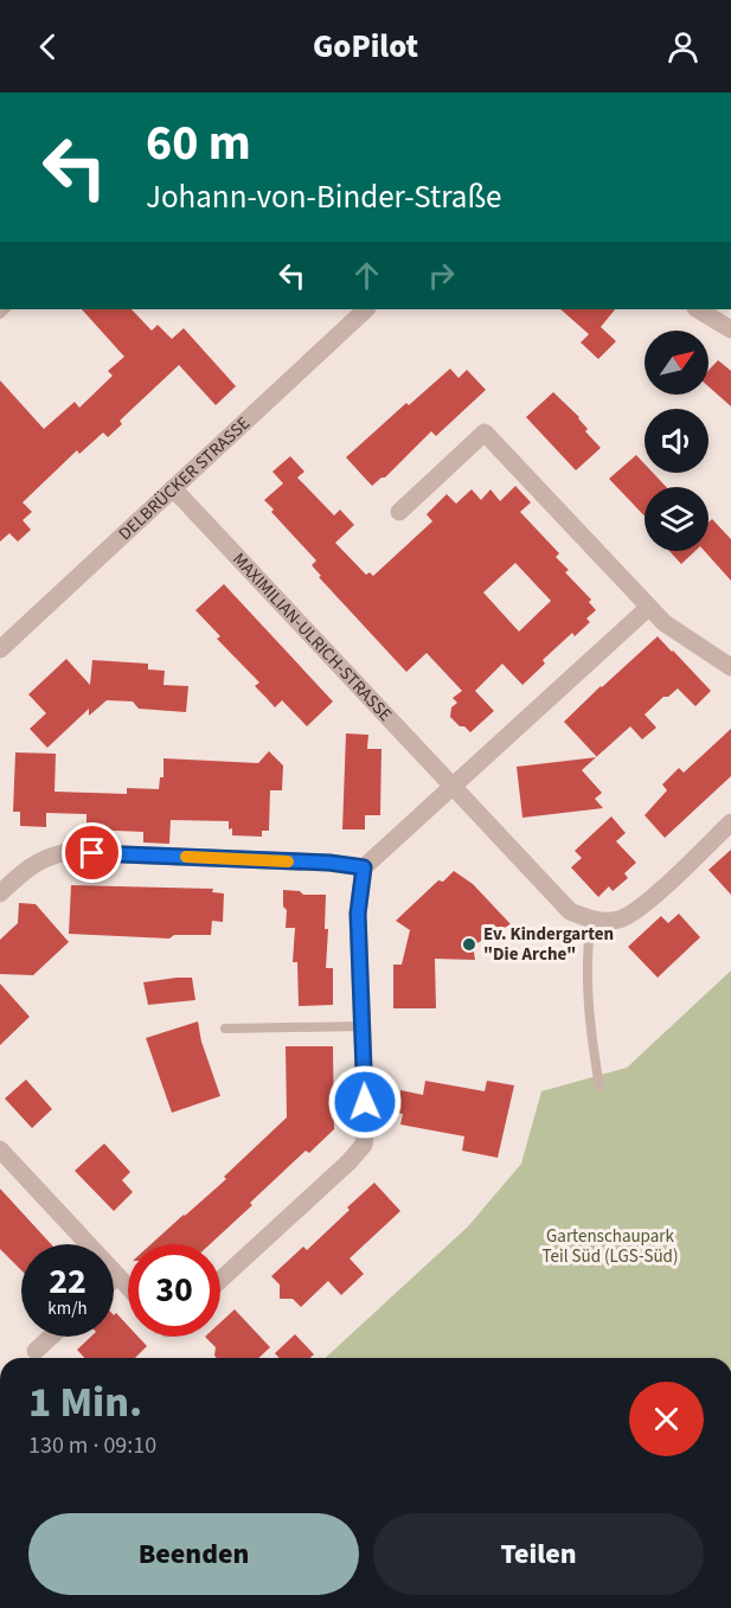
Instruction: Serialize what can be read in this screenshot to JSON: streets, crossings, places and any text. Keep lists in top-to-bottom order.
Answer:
{
  "streets": {
    "street": ["DELBRÜCKER STRASSE", "MAXIMILIAN-ULRICH-STRASSE"]
  },
  "crossings": [
    ["DELBRÜCKER STRASSE", "MAXIMILIAN-ULRICH-STRASSE"]
  ],
  "parks": ["Gartenschaupark Teil Süd (LGS-Süd)"],
  "places": ["Ev. Kindergarten \"Die Arche\""],
  "north": "top right",
  "page": {
    "header": "GoPilot",
    "turn": ["60 m", "Johann-von-Binder-Straße"],
    "speed": "22 km/h",
    "limit": "30",
    "heading": ["1 Min.", "130 m · 09:10"],
    "buttons": ["Beenden", "Teilen"]
  }
}
